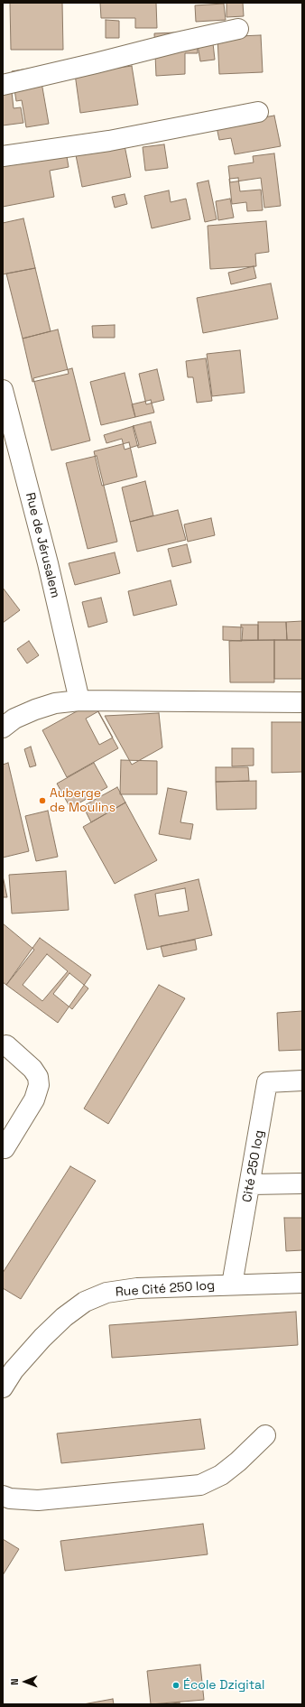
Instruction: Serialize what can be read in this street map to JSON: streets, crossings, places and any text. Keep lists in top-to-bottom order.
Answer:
{
  "streets": {
    "street": ["Rue de Jérusalem", "Cité 250 log", "Rue Cité 250 log"]
  },
  "crossings": [
    ["Cité 250 log", "Rue Cité 250 log"]
  ],
  "places": ["Auberge de Moulins", "École Dzigital"],
  "north": "left"
}
